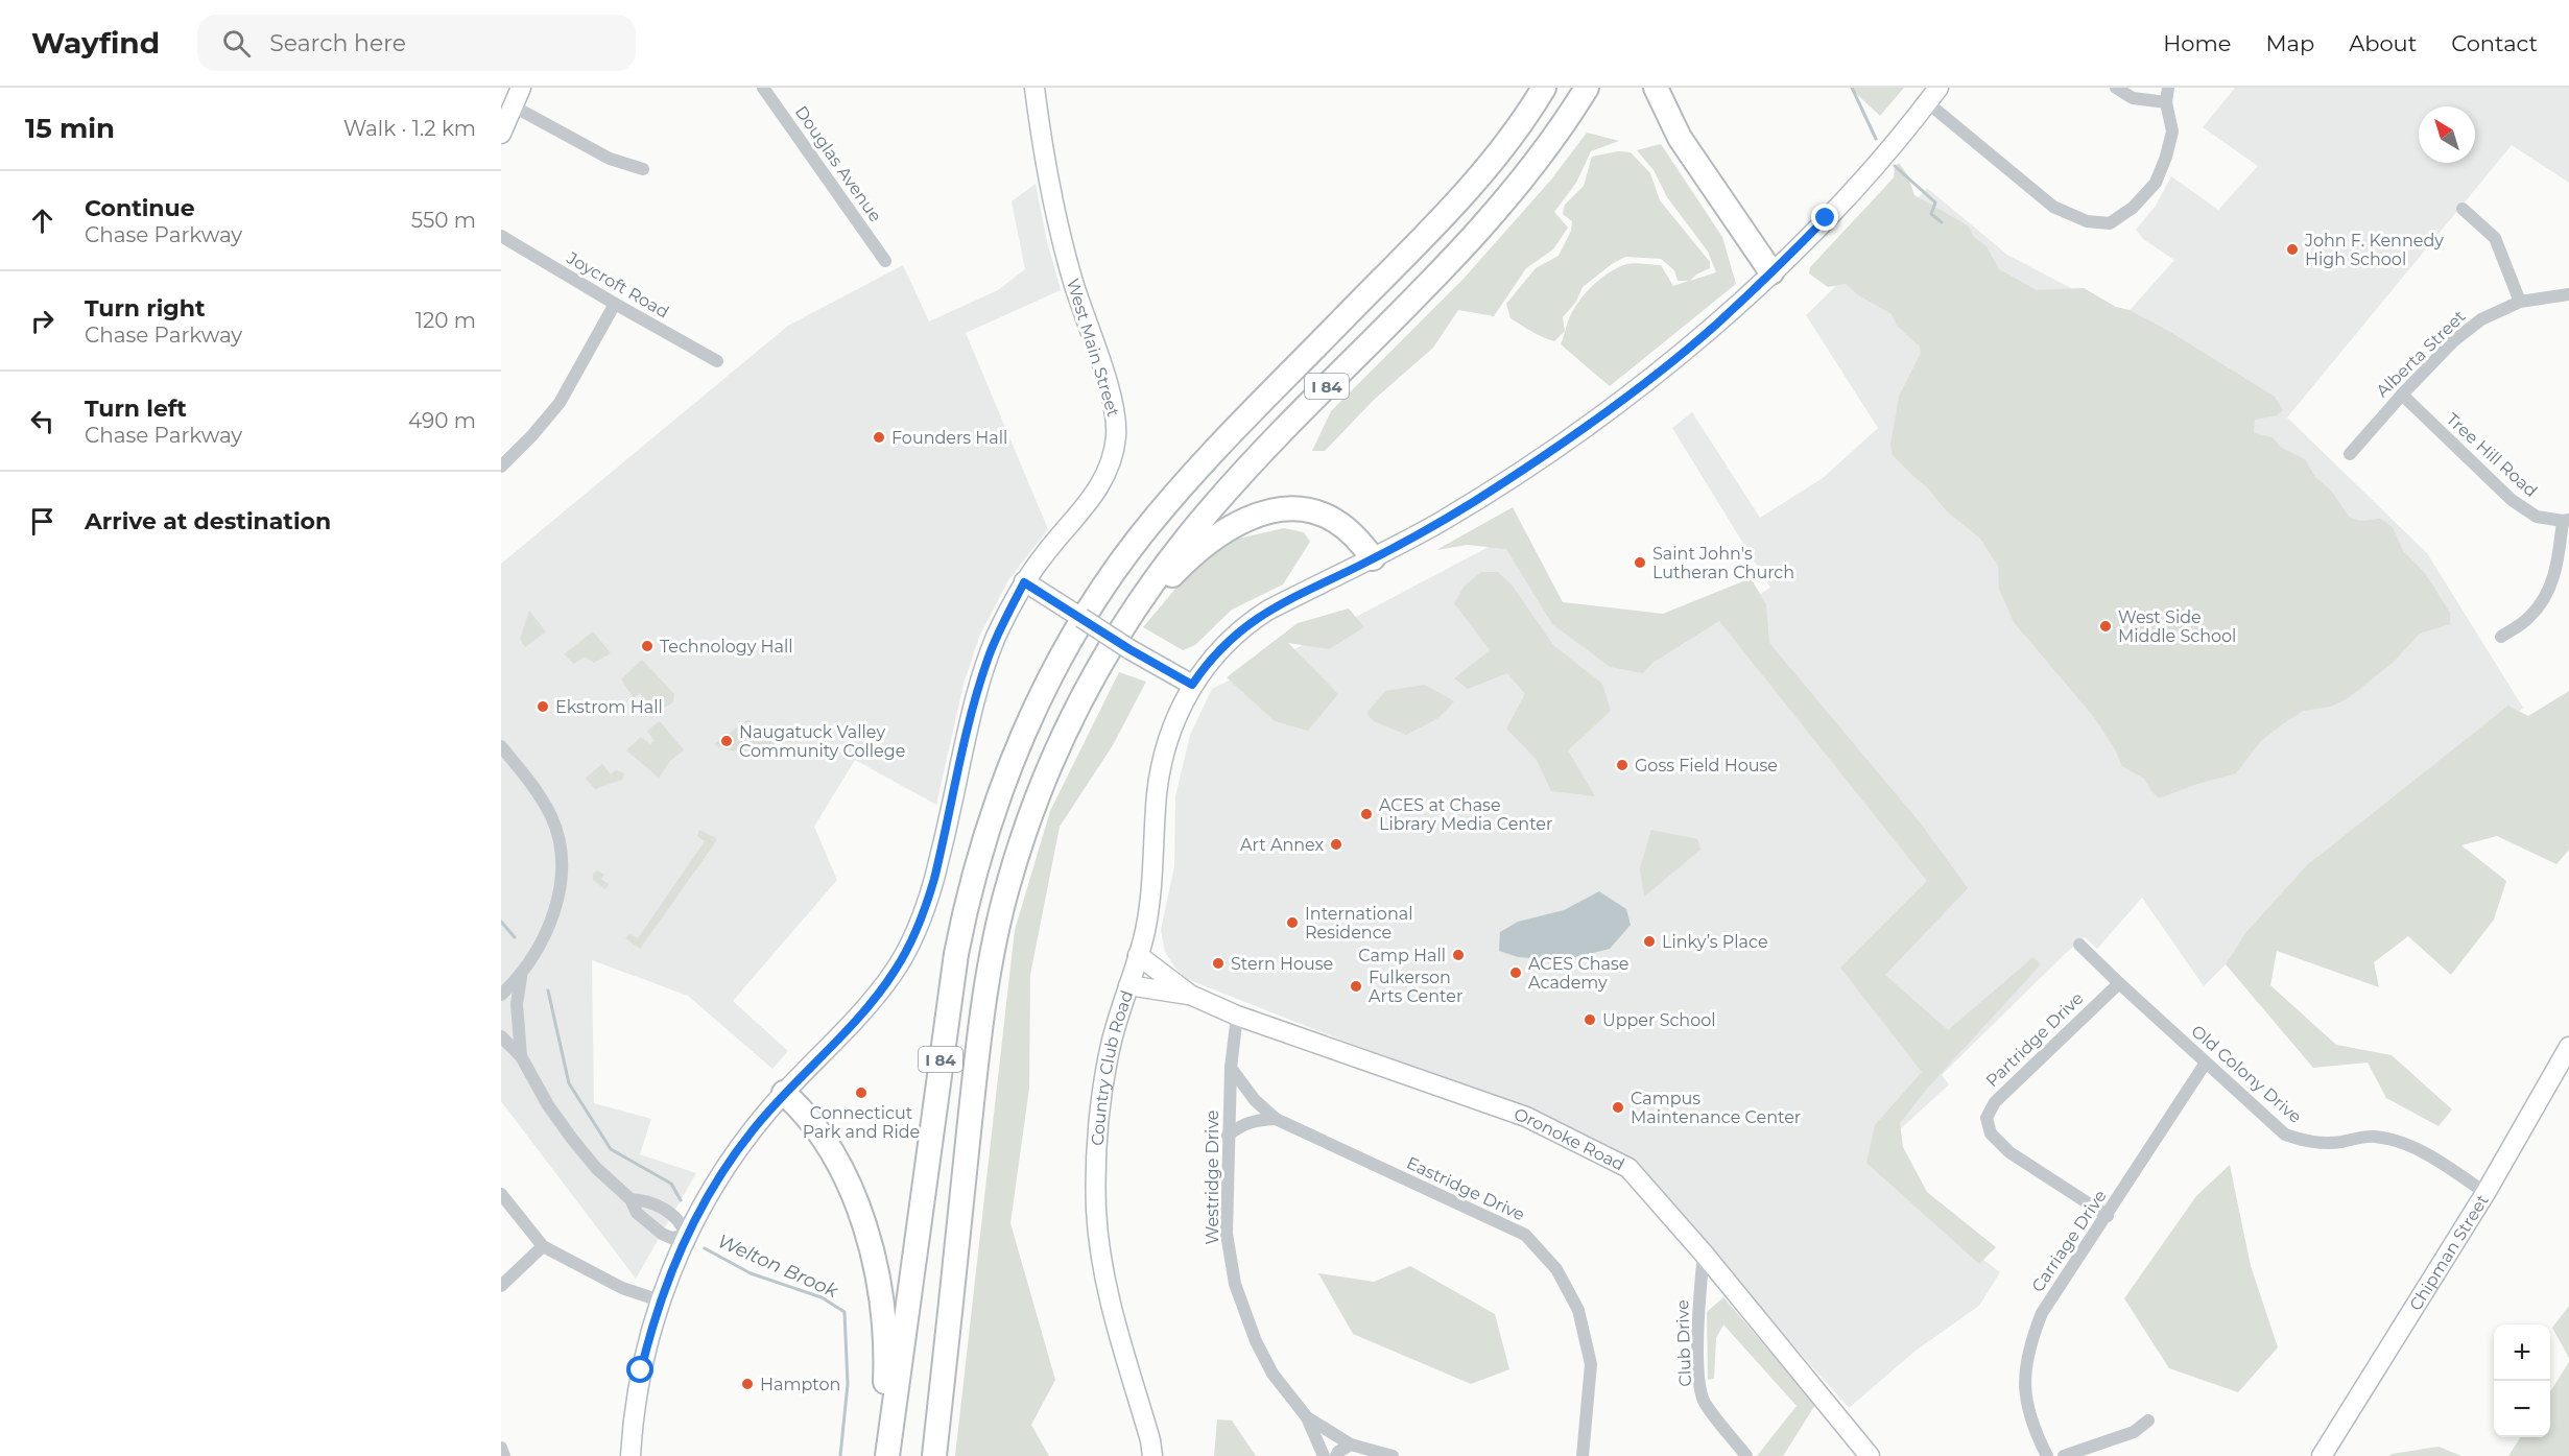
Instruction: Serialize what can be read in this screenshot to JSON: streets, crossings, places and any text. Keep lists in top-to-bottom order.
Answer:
{
  "streets": {
    "highway": ["I 84"],
    "main road": [
      "West Main Street",
      "Country Club Road",
      "Oronoke Road",
      "Chipman Street"
    ],
    "street": [
      "Douglas Avenue",
      "Joycroft Road",
      "Alberta Street",
      "Tree Hill Road",
      "Partridge Drive",
      "Old Colony Drive",
      "Westridge Drive",
      "Eastridge Drive",
      "Carriage Drive",
      "Club Drive"
    ]
  },
  "crossings": [
    ["Alberta Street", "Tree Hill Road"],
    ["Partridge Drive", "Old Colony Drive"],
    ["Partridge Drive", "Carriage Drive"],
    ["Country Club Road", "Oronoke Road"],
    ["Old Colony Drive", "Carriage Drive"],
    ["Old Colony Drive", "Chipman Street"],
    ["Oronoke Road", "Westridge Drive"],
    ["Oronoke Road", "Club Drive"],
    ["Westridge Drive", "Eastridge Drive"]
  ],
  "water": ["Welton Brook"],
  "places": [
    "John F. Kennedy High School",
    "Founders Hall",
    "Saint John's Lutheran Church",
    "West Side Middle School",
    "Technology Hall",
    "Ekstrom Hall",
    "Naugatuck Valley Community College",
    "Goss Field House",
    "ACES at Chase Library Media Center",
    "Art Annex",
    "International Residence",
    "Linky’s Place",
    "Camp Hall",
    "Stern House",
    "ACES Chase Academy",
    "Fulkerson Arts Center",
    "Upper School",
    "Connecticut Park and Ride",
    "Campus Maintenance Center",
    "Hampton"
  ],
  "north": "top left",
  "page": {
    "header": "Wayfind",
    "search": "Search here",
    "nav": [
      "Home",
      "Map",
      "About",
      "Contact"
    ],
    "heading": ["15 min", "Walk · 1.2 km"],
    "list": [
      ["Continue", "Chase Parkway", "550 m"],
      ["Turn right", "Chase Parkway", "120 m"],
      ["Turn left", "Chase Parkway", "490 m"],
      "Arrive at destination"
    ],
    "map_buttons": ["+", "−"]
  }
}
